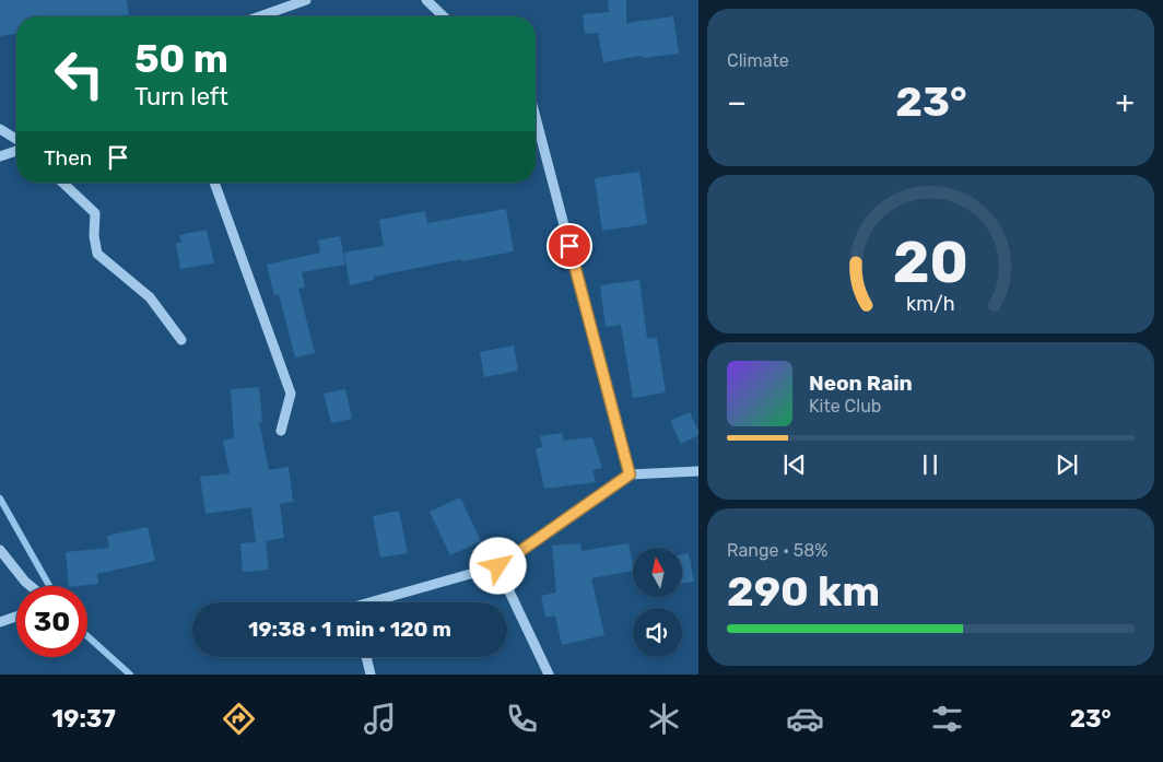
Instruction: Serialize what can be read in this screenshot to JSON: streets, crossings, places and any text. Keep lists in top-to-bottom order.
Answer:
{
  "north": "top",
  "page": {
    "tile": [
      "Climate",
      ["Range · 58%", "290 km"]
    ],
    "turn": ["50 m", "Turn left"],
    "heat": ["−", "23°", "+"],
    "then": "Then",
    "song": ["Neon Rain", "Kite Club"],
    "limit": "30",
    "trip": "19:38 · 1 min · 120 m",
    "tabs": ["19:37", "23°"],
    "gauge": ["20", "km/h"]
  }
}
